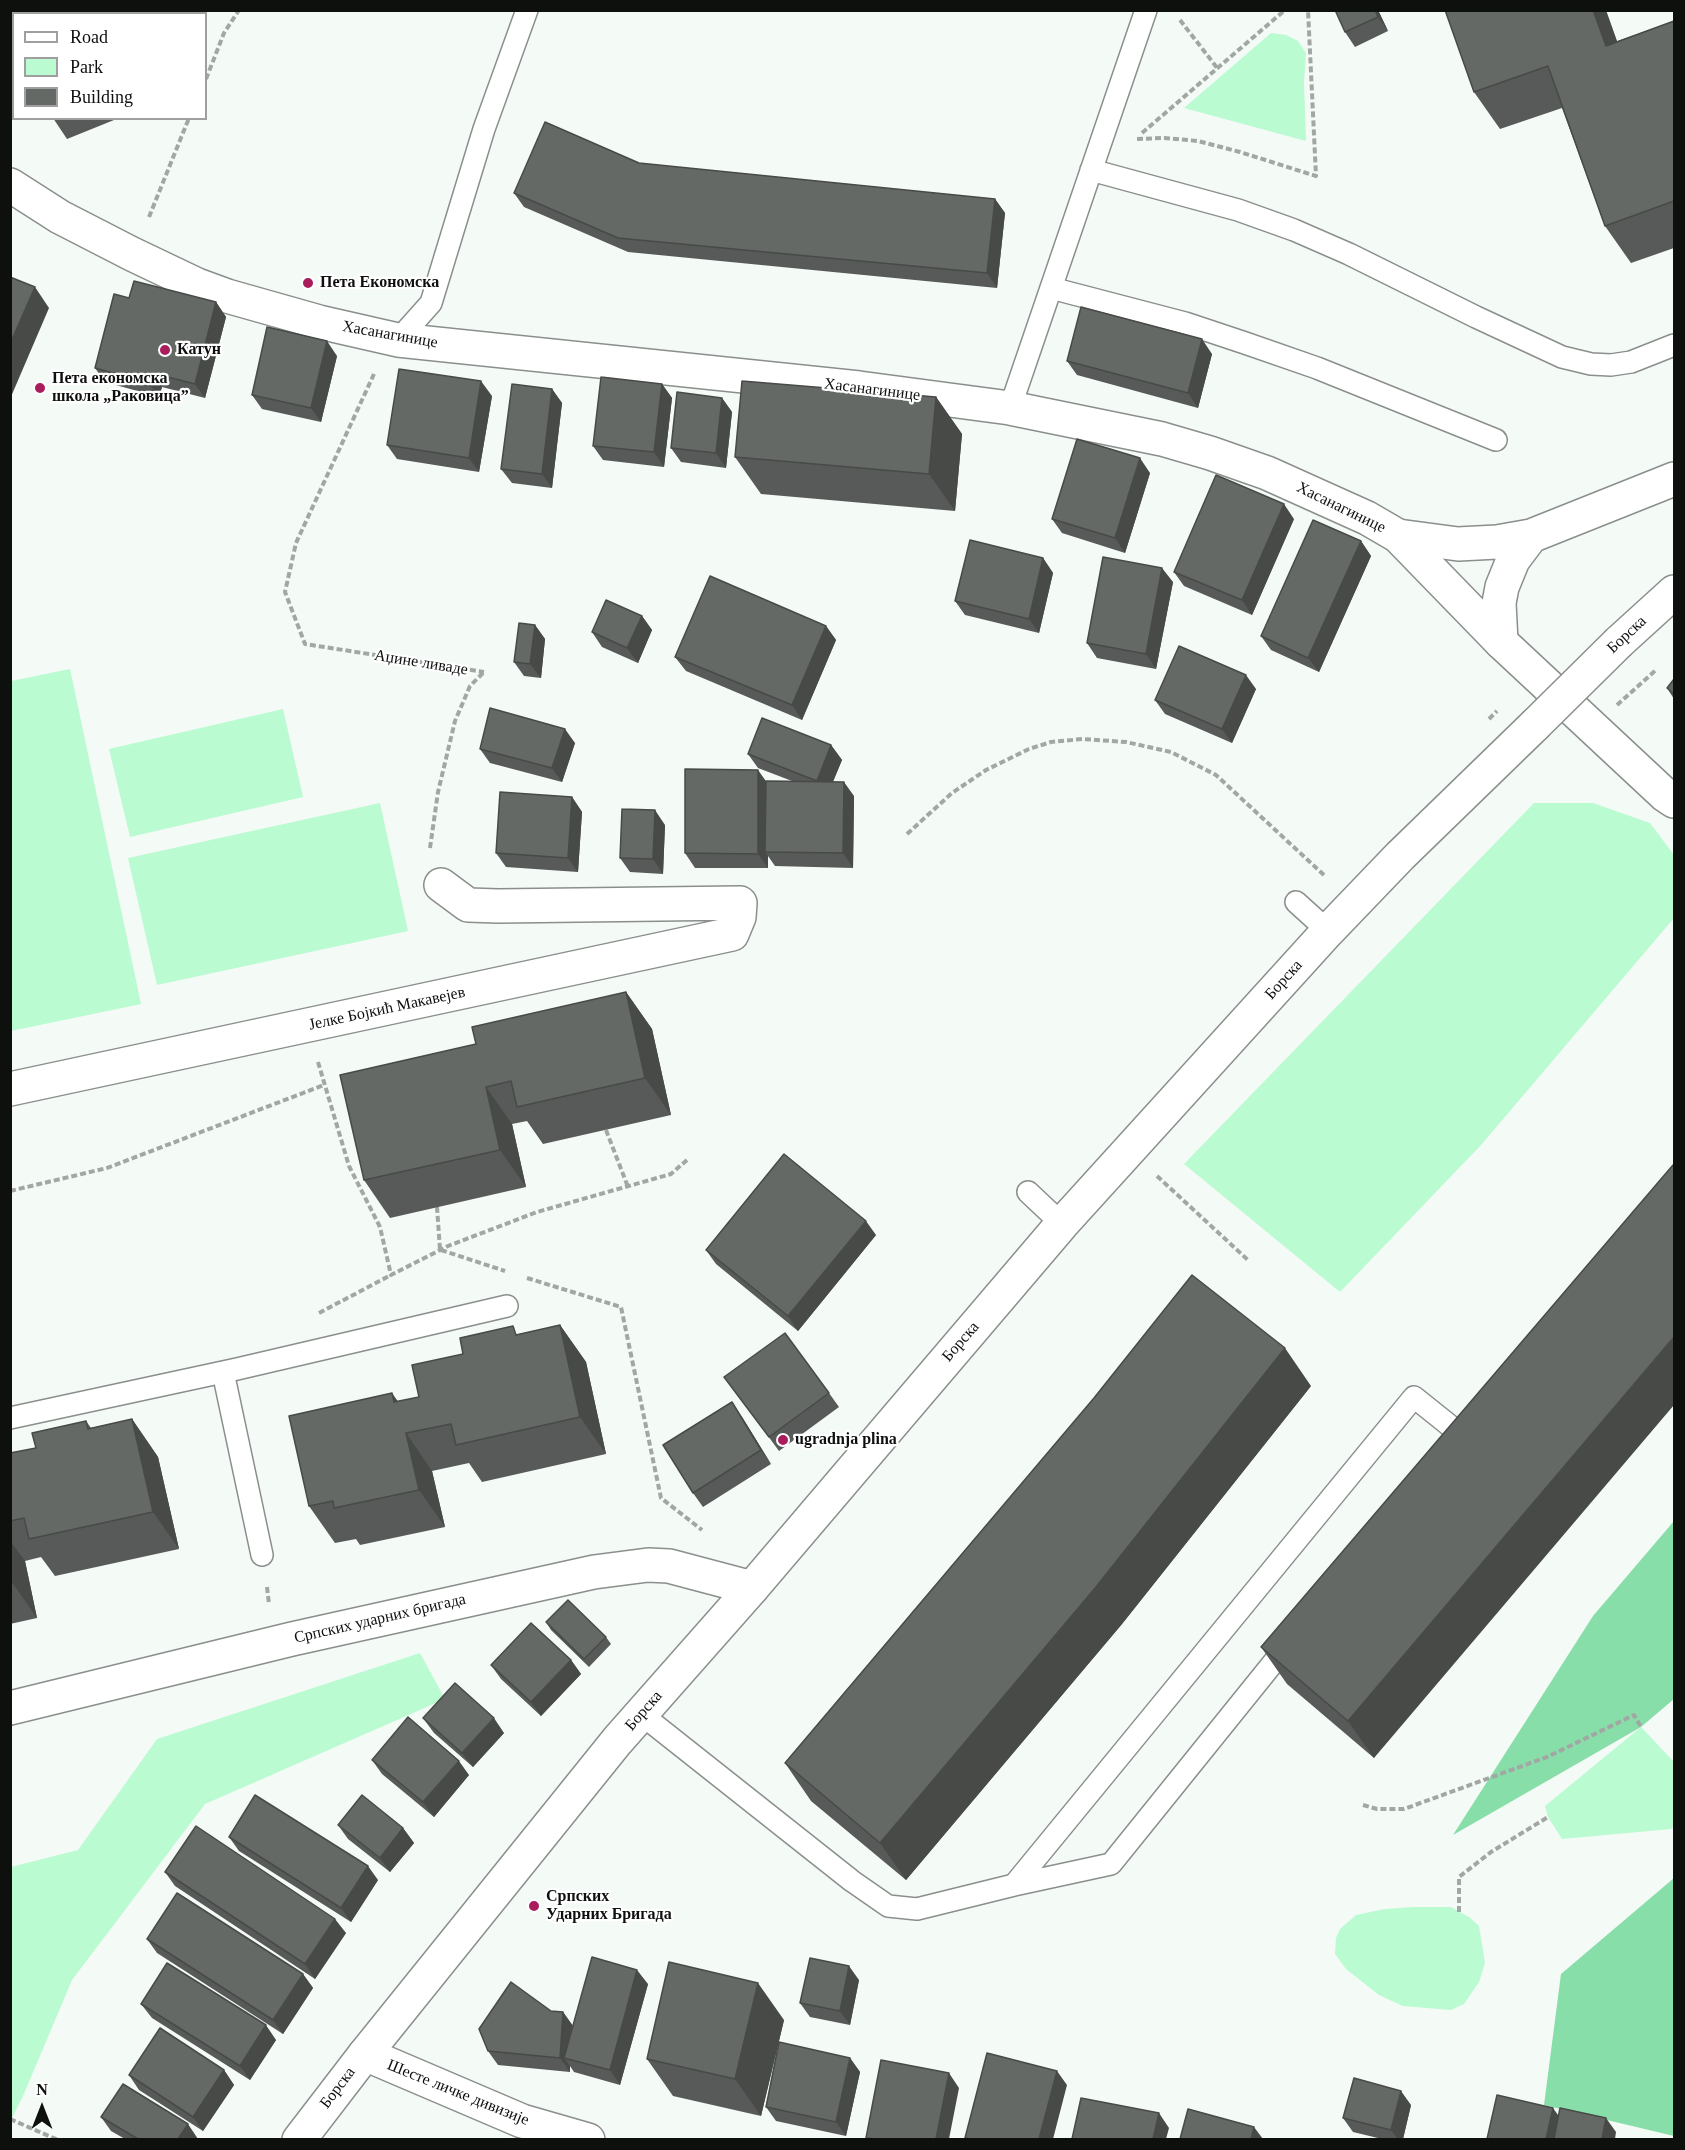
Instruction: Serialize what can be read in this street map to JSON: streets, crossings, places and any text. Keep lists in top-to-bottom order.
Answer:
{
  "streets": {
    "street": [
      "Хасанагинице",
      "Борска",
      "Јелке Бојкић Макавејев",
      "Српских ударних бригада",
      "Шесте личке дивизије"
    ],
    "path": ["Аџине ливаде"]
  },
  "crossings": [
    ["Хасанагинице", "Аџине ливаде"],
    ["Борска", "Српских ударних бригада"],
    ["Борска", "Шесте личке дивизије"],
    ["Аџине ливаде", "Јелке Бојкић Макавејев"]
  ],
  "places": [
    "Пета Економска",
    "Катун",
    "Пета економска школа „Раковица”",
    "ugradnja plina",
    "Српских Ударних Бригада"
  ],
  "legend": ["Road", "Park", "Building"],
  "north": "top"
}
